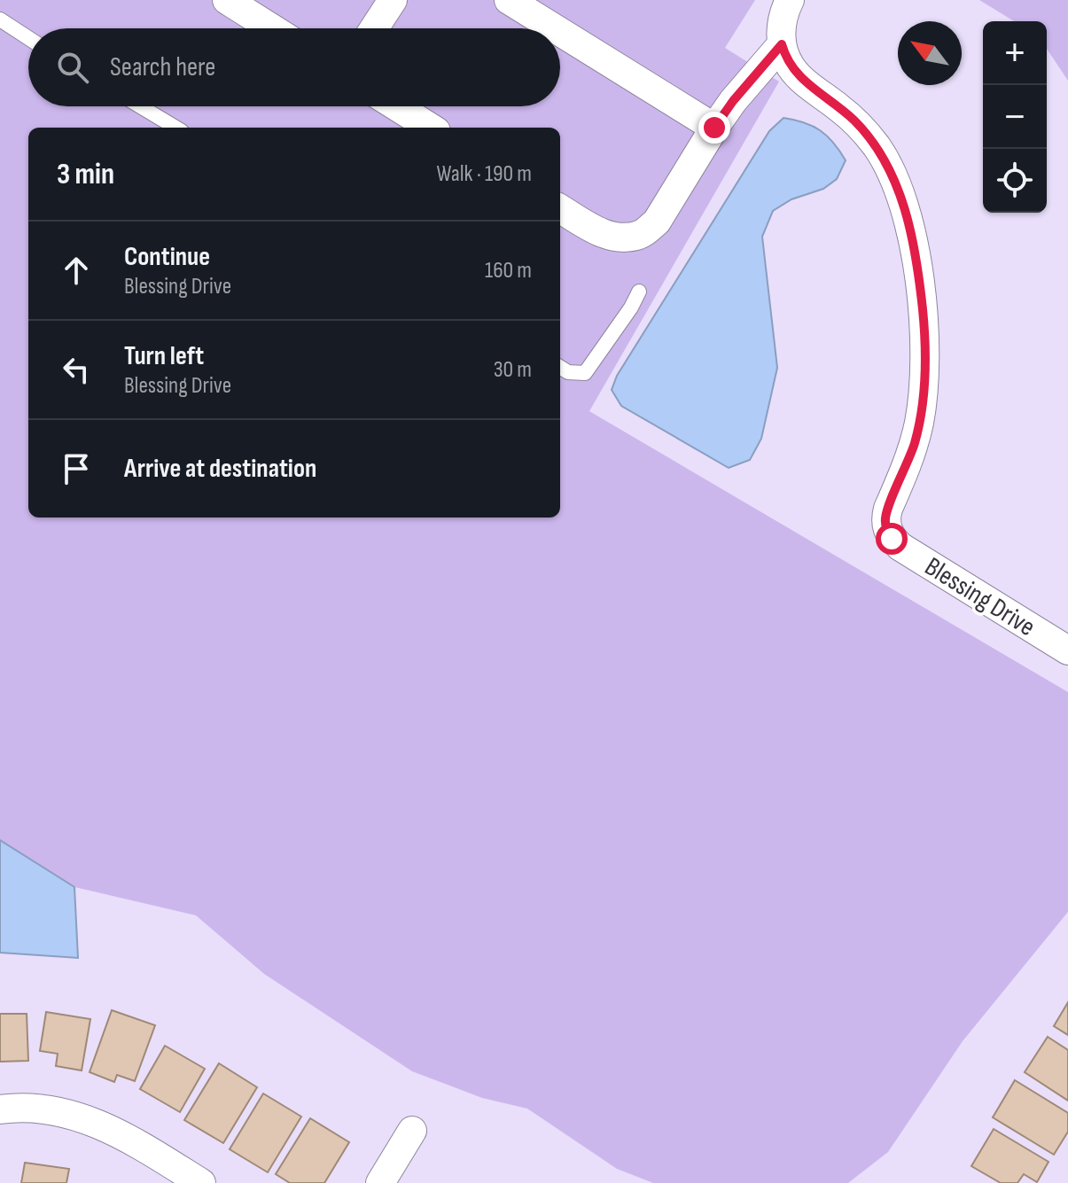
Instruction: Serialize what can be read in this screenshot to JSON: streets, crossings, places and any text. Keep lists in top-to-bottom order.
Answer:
{
  "streets": {
    "street": ["Blessing Drive"]
  },
  "north": "top left",
  "page": {
    "map_buttons": ["+", "−"],
    "search": "Search here",
    "heading": ["3 min", "Walk · 190 m"],
    "list": [
      ["Continue", "Blessing Drive", "160 m"],
      ["Turn left", "Blessing Drive", "30 m"],
      "Arrive at destination"
    ]
  }
}
